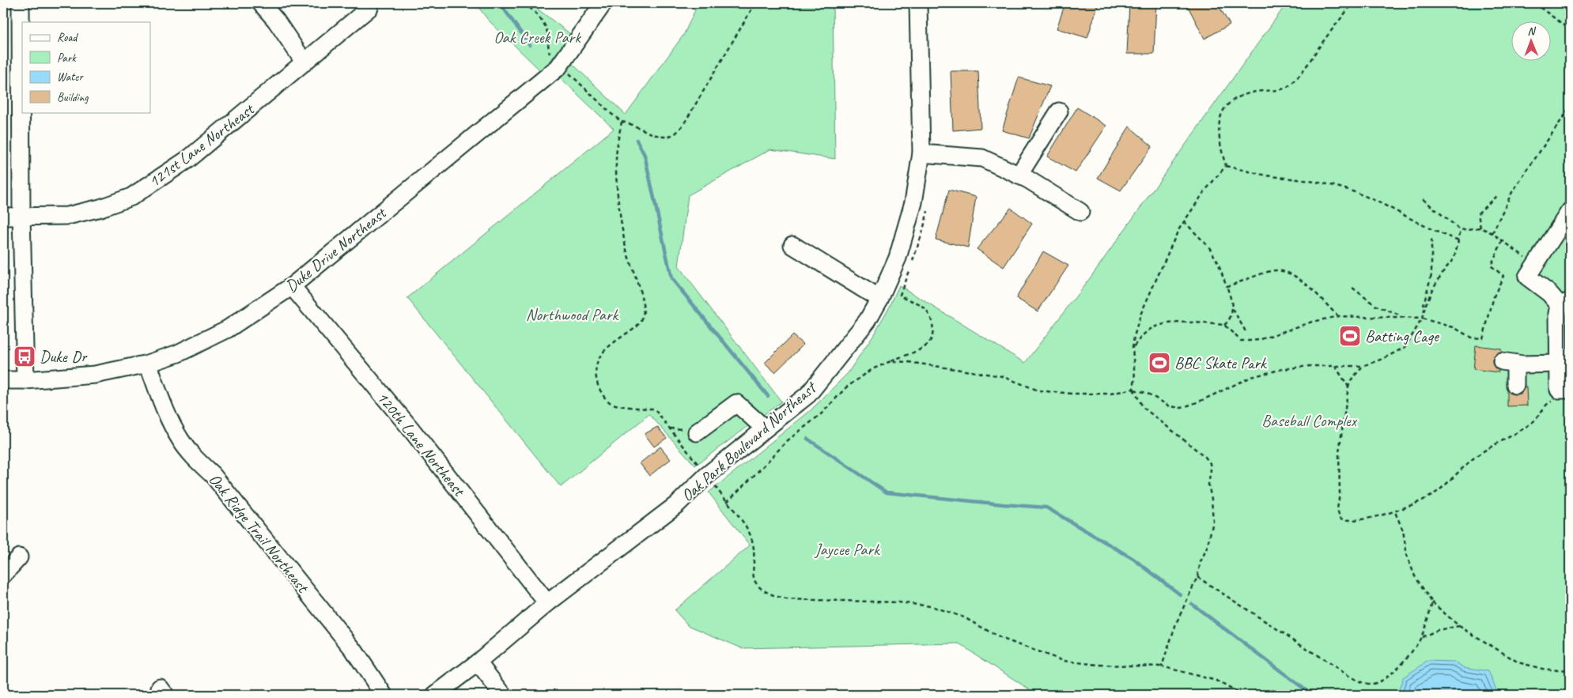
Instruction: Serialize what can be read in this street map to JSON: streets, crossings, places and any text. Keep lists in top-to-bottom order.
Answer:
{
  "streets": {
    "street": [
      "121st Lane Northeast",
      "Duke Drive Northeast",
      "Oak Park Boulevard Northeast",
      "120th Lane Northeast",
      "Oak Ridge Trail Northeast"
    ]
  },
  "crossings": [
    ["Duke Drive Northeast", "120th Lane Northeast"],
    ["Duke Drive Northeast", "Oak Ridge Trail Northeast"],
    ["Oak Park Boulevard Northeast", "120th Lane Northeast"]
  ],
  "parks": [
    "Oak Creek Park",
    "Northwood Park",
    "Baseball Complex",
    "Jaycee Park"
  ],
  "places": {
    "sports": ["Batting Cage", "BBC Skate Park"],
    "bus stop": ["Duke Dr"]
  },
  "legend": [
    "Road",
    "Park",
    "Water",
    "Building"
  ],
  "north": "top"
}
